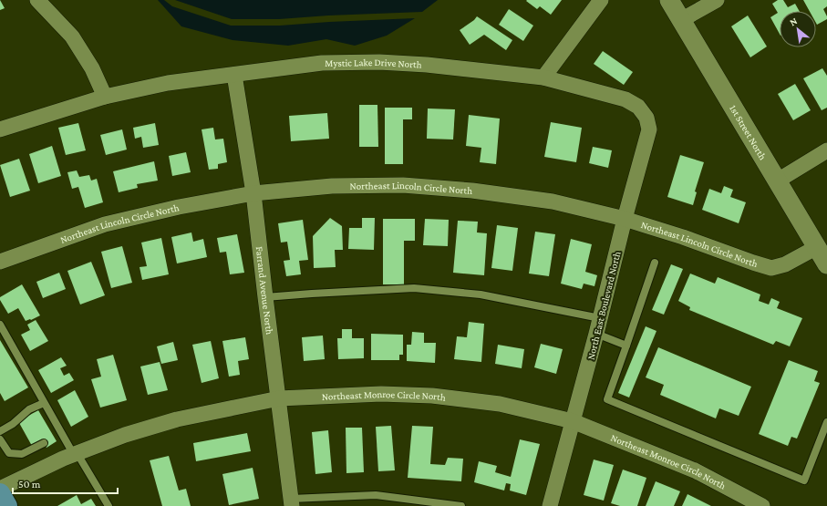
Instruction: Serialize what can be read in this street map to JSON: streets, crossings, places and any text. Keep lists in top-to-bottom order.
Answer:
{
  "streets": {
    "street": [
      "Mystic Lake Drive North",
      "1st Street North",
      "Northeast Lincoln Circle North",
      "Farrand Avenue North",
      "North East Boulevard North",
      "Northeast Monroe Circle North"
    ]
  },
  "crossings": [
    ["Mystic Lake Drive North", "Farrand Avenue North"],
    ["Mystic Lake Drive North", "North East Boulevard North"],
    ["1st Street North", "Northeast Lincoln Circle North"],
    ["Northeast Lincoln Circle North", "Farrand Avenue North"],
    ["Northeast Lincoln Circle North", "North East Boulevard North"],
    ["Farrand Avenue North", "Northeast Monroe Circle North"],
    ["North East Boulevard North", "Northeast Monroe Circle North"]
  ],
  "scale_bar": "50 m",
  "north": "top left"
}
